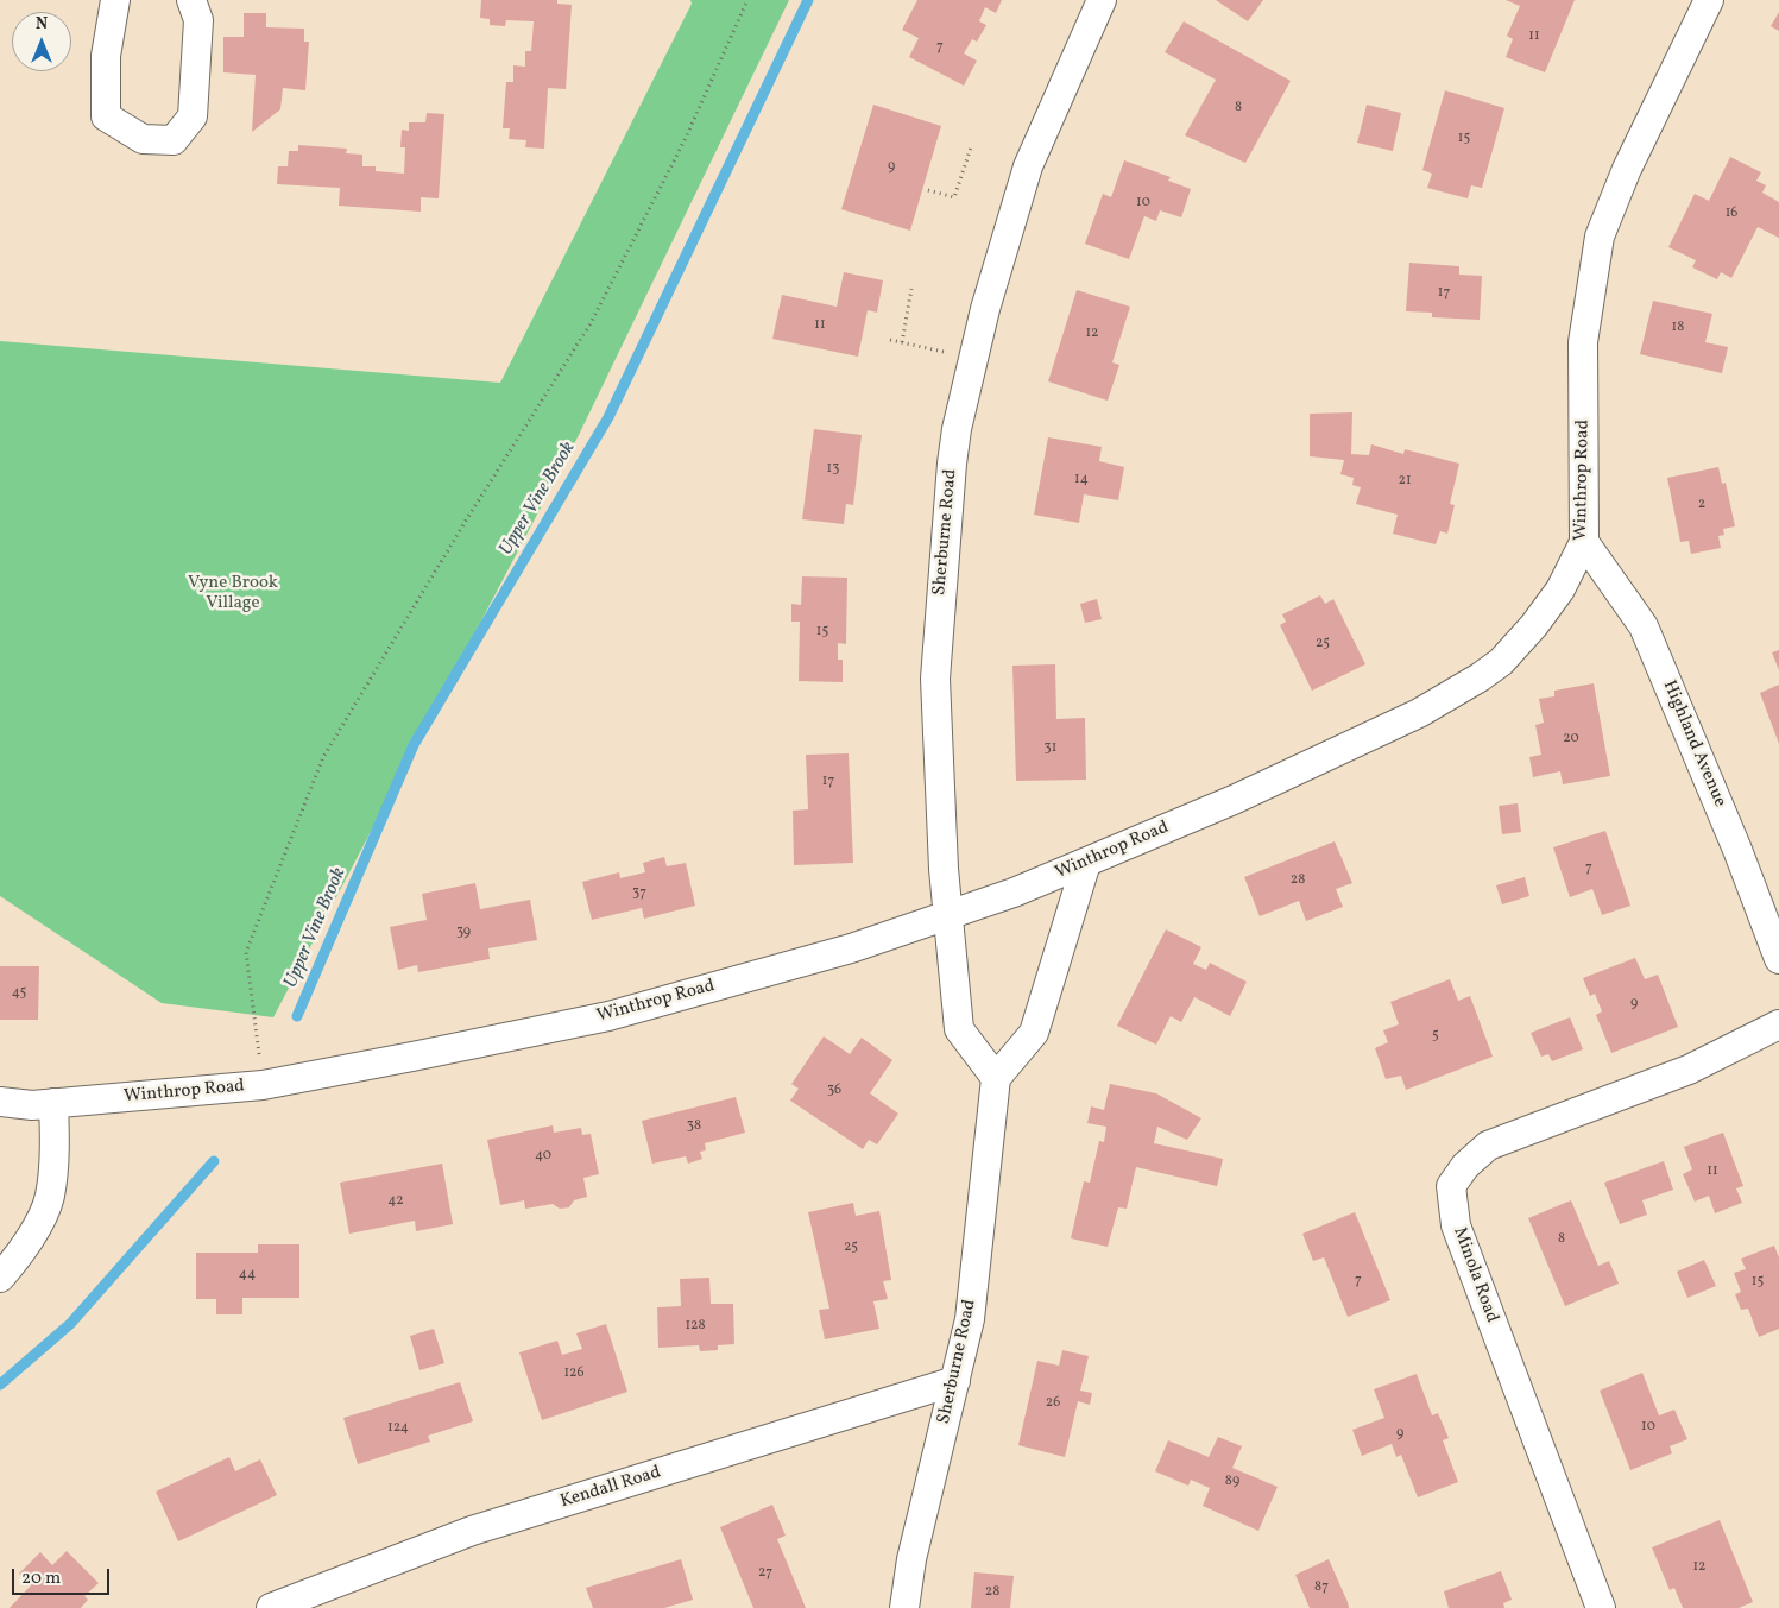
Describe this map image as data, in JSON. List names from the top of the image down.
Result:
{
  "streets": {
    "street": [
      "Winthrop Road",
      "Sherburne Road",
      "Highland Avenue",
      "Minola Road",
      "Kendall Road"
    ]
  },
  "crossings": [
    ["Winthrop Road", "Sherburne Road"],
    ["Winthrop Road", "Highland Avenue"],
    ["Sherburne Road", "Kendall Road"]
  ],
  "water": ["Upper Vine Brook"],
  "parks": ["Vyne Brook Village"],
  "house_numbers": [
    "11",
    "7",
    "8",
    "15",
    "9",
    "10",
    "16",
    "17",
    "11",
    "18",
    "12",
    "13",
    "14",
    "21",
    "2",
    "15",
    "25",
    "20",
    "31",
    "17",
    "7",
    "28",
    "37",
    "39",
    "45",
    "9",
    "5",
    "36",
    "38",
    "40",
    "11",
    "42",
    "8",
    "25",
    "44",
    "7",
    "15",
    "128",
    "126",
    "26",
    "10",
    "124",
    "9",
    "89",
    "12",
    "27",
    "87",
    "28"
  ],
  "scale_bar": "20 m",
  "north": "top"
}
